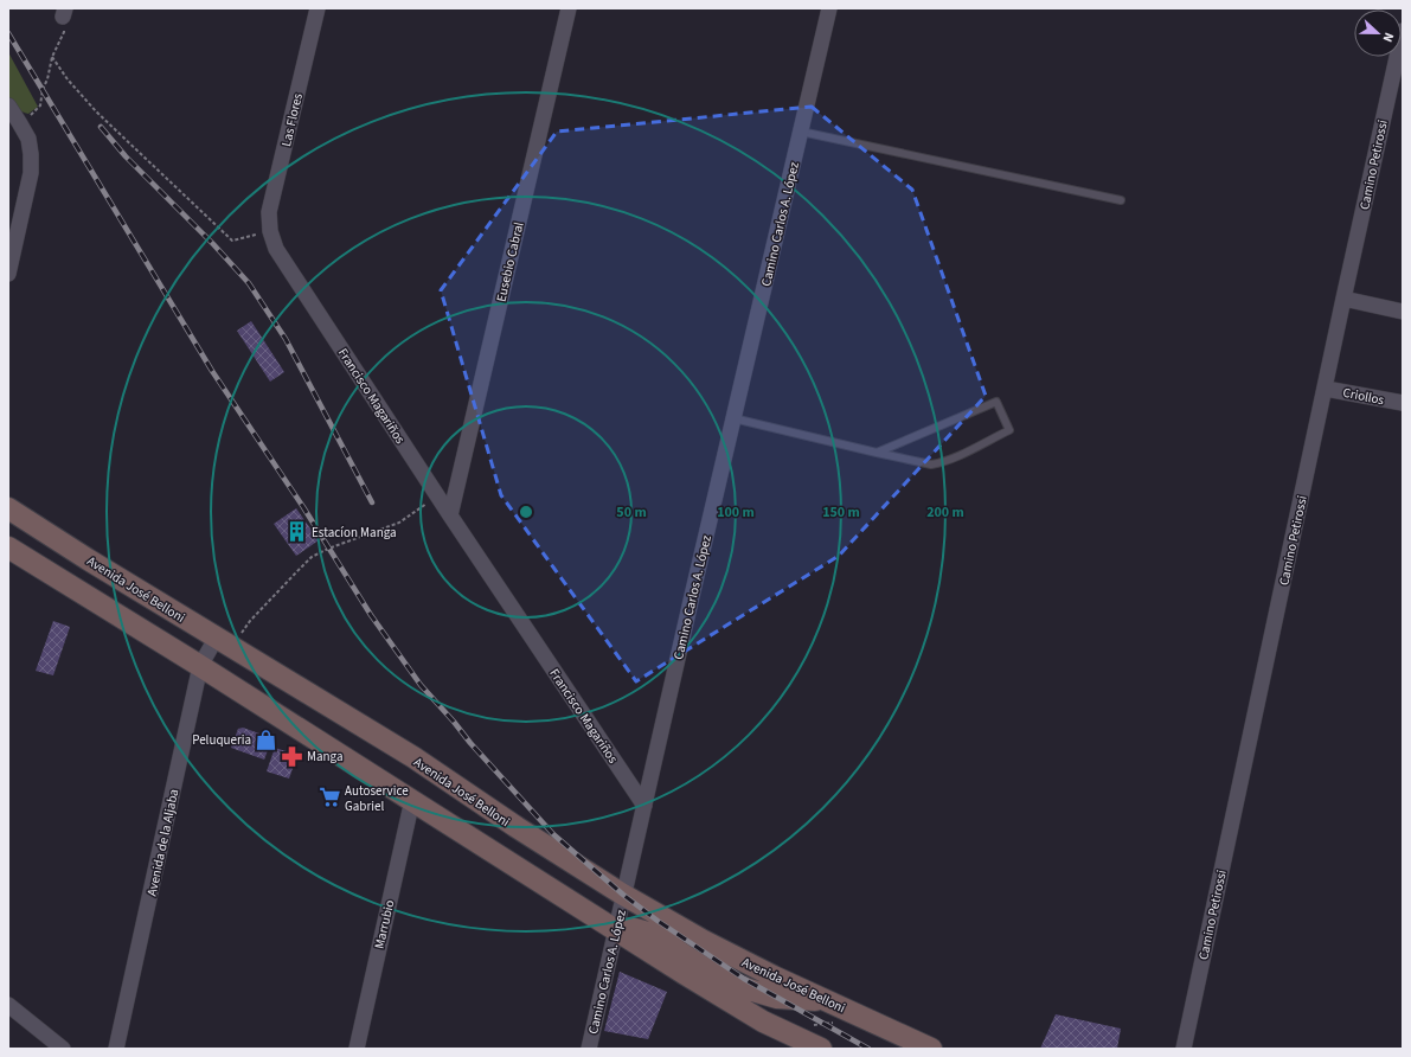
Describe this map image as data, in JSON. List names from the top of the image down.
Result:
{
  "streets": {
    "main road": ["Avenida José Belloni"],
    "street": [
      "Las Flores",
      "Camino Petirossi",
      "Camino Carlos A. López",
      "Eusebio Cabral",
      "Francisco Magariños",
      "Criollos",
      "Avenida de la Aljaba",
      "Marrubio"
    ]
  },
  "crossings": [
    ["Las Flores", "Francisco Magariños"],
    ["Camino Petirossi", "Criollos"],
    ["Camino Carlos A. López", "Francisco Magariños"],
    ["Camino Carlos A. López", "Avenida José Belloni"],
    ["Eusebio Cabral", "Francisco Magariños"],
    ["Avenida José Belloni", "Avenida de la Aljaba"]
  ],
  "places": {
    "building": ["Estacíon Manga"],
    "shop": ["Peluqueria"],
    "pharmacy": ["Manga"],
    "supermarket": ["Autoservice Gabriel"]
  },
  "north": "right",
  "rings": [
    "50 m",
    "100 m",
    "150 m",
    "200 m"
  ]
}
